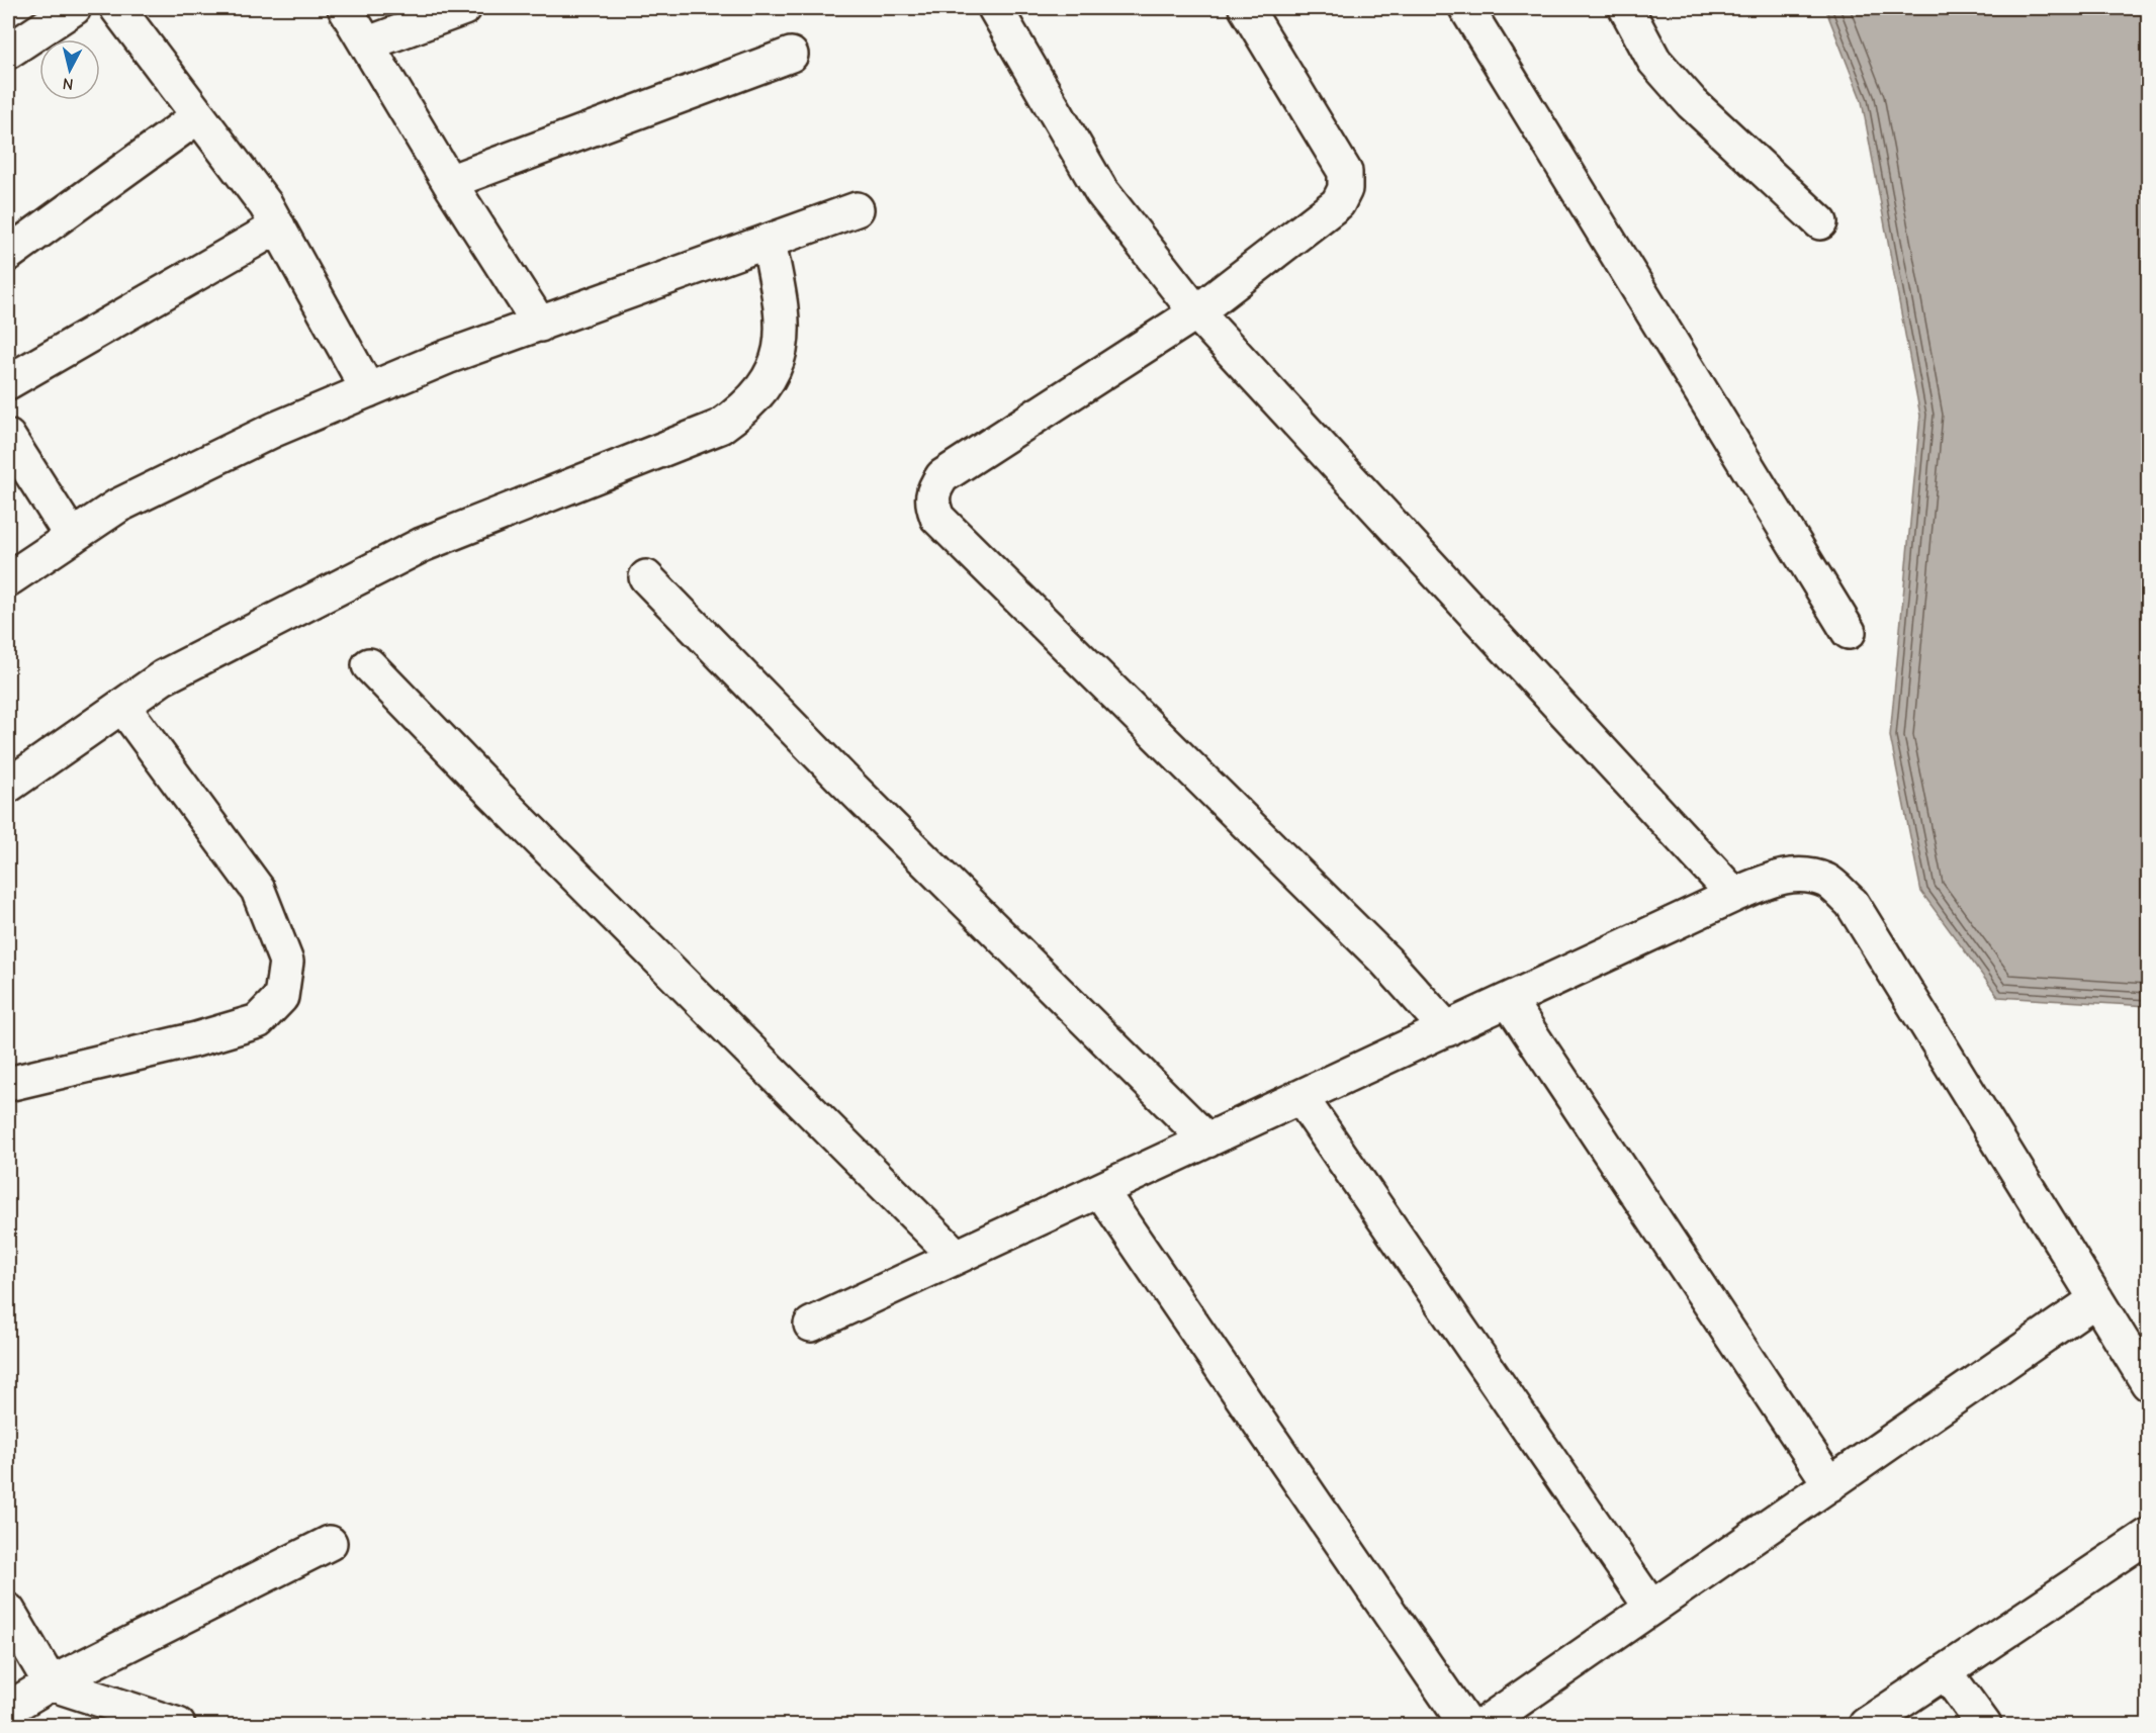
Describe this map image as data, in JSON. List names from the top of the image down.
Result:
{
  "north": "bottom"
}
